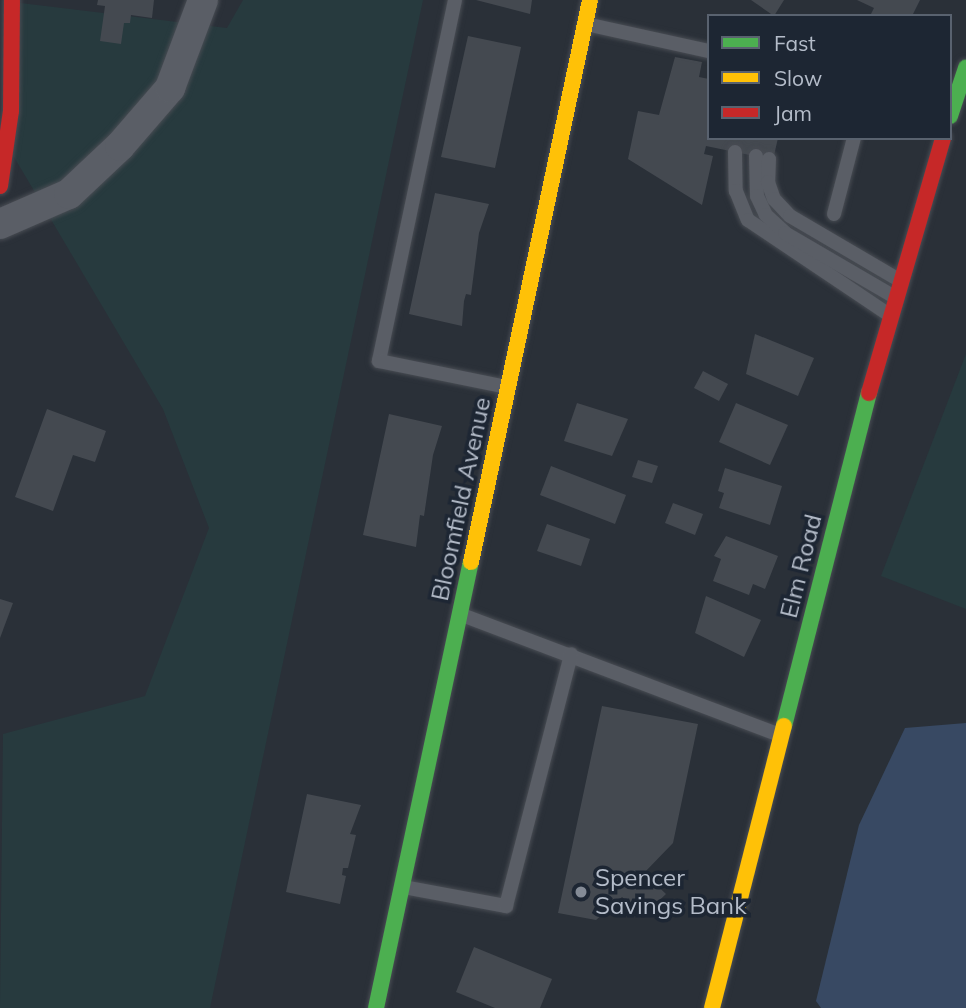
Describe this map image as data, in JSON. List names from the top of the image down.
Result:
{
  "streets": {
    "street": ["Bloomfield Avenue", "Elm Road"]
  },
  "places": ["Spencer Savings Bank"],
  "legend": ["Fast", "Slow", "Jam"]
}
